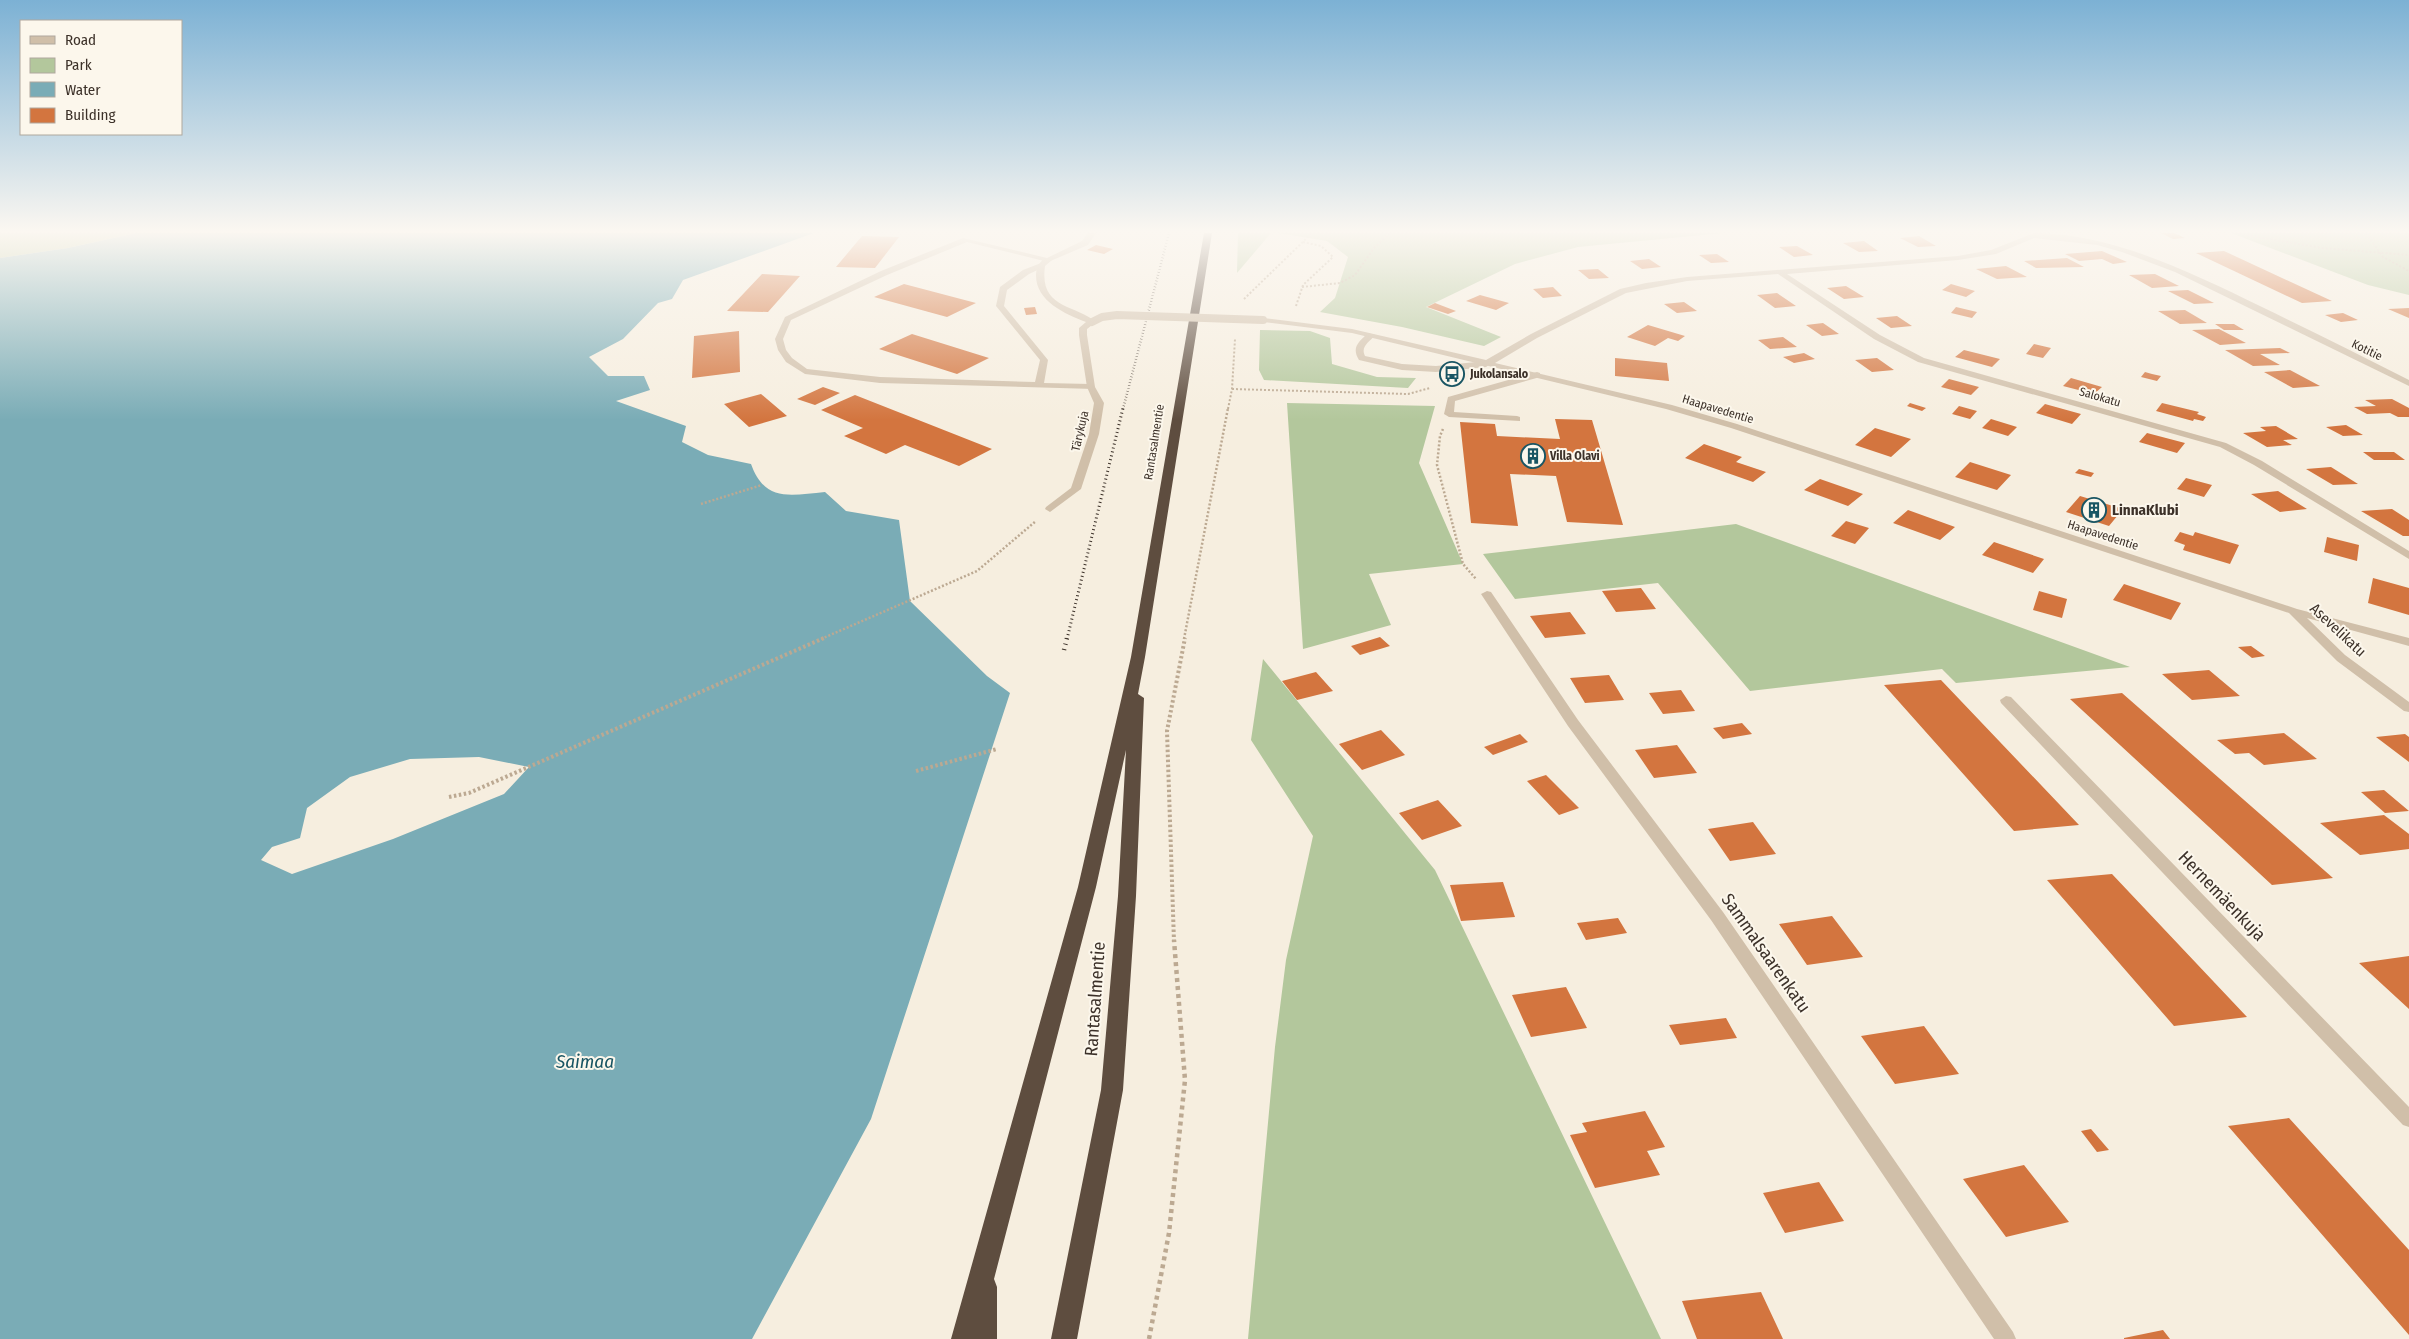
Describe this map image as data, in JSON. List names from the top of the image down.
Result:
{
  "streets": {
    "highway": ["Rantasalmentie"],
    "street": [
      "Kotitie",
      "Salokatu",
      "Haapavedentie",
      "Tärykuja",
      "Asevelikatu",
      "Hernemäenkuja",
      "Sammalsaarenkatu"
    ]
  },
  "crossings": [
    ["Haapavedentie", "Tärykuja"],
    ["Haapavedentie", "Asevelikatu"]
  ],
  "water": ["Saimaa"],
  "places": {
    "bus stop": ["Jukolansalo"],
    "building": ["Villa Olavi", "LinnaKlubi"]
  },
  "legend": [
    "Road",
    "Park",
    "Water",
    "Building"
  ]
}
